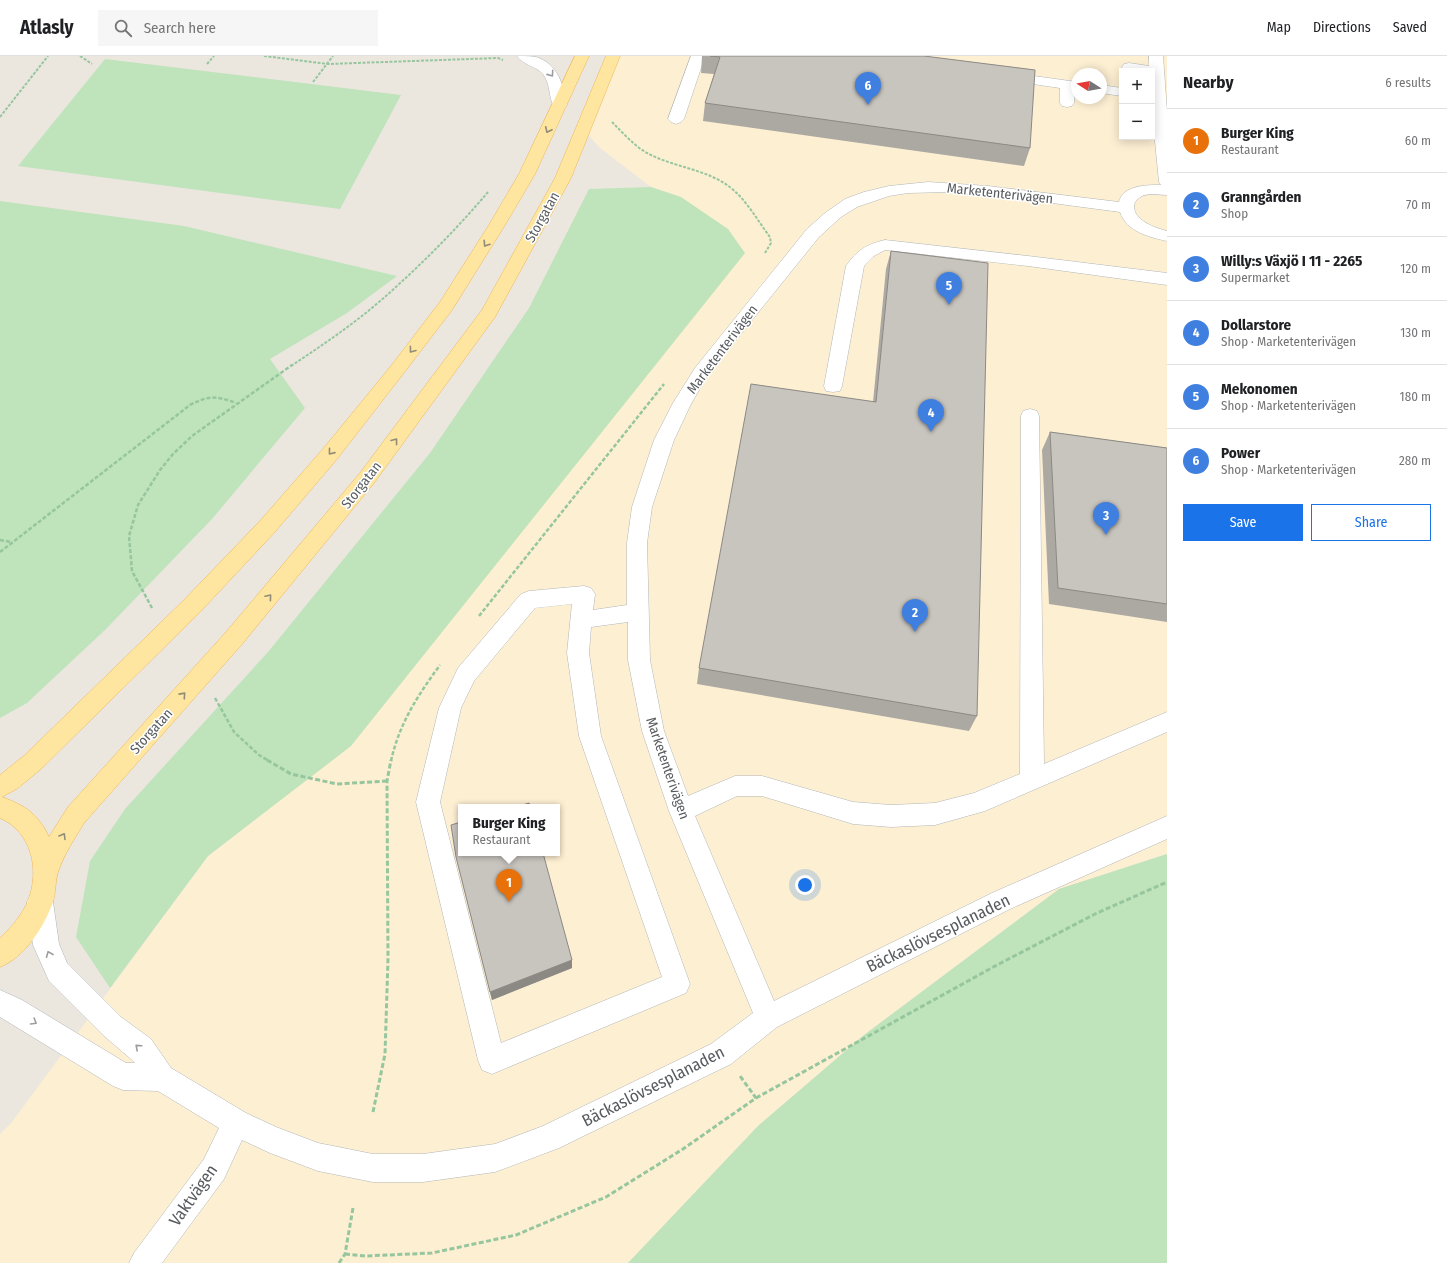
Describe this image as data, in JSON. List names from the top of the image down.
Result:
{
  "streets": {
    "main road": ["Storgatan"],
    "street": ["Marketenterivägen", "Bäckaslövsesplanaden", "Vaktvägen"]
  },
  "crossings": [
    ["Marketenterivägen", "Bäckaslövsesplanaden"],
    ["Bäckaslövsesplanaden", "Vaktvägen"]
  ],
  "north": "left",
  "page": {
    "header": "Atlasly",
    "search": "Search here",
    "nav": ["Map", "Directions", "Saved"],
    "heading": ["Nearby", "6 results"],
    "map_buttons": ["+", "−"],
    "pins": [
      "6",
      "5",
      "4",
      "3",
      "2",
      "1"
    ],
    "list": [
      {
        "mark": "1",
        "name": "Burger King",
        "note": "Restaurant",
        "value": "60 m"
      },
      {
        "mark": "2",
        "name": "Granngården",
        "note": "Shop",
        "value": "70 m"
      },
      {
        "mark": "3",
        "name": "Willy:s Växjö I 11 - 2265",
        "note": "Supermarket",
        "value": "120 m"
      },
      {
        "mark": "4",
        "name": "Dollarstore",
        "note": "Shop · Marketenterivägen",
        "value": "130 m"
      },
      {
        "mark": "5",
        "name": "Mekonomen",
        "note": "Shop · Marketenterivägen",
        "value": "180 m"
      },
      {
        "mark": "6",
        "name": "Power",
        "note": "Shop · Marketenterivägen",
        "value": "280 m"
      }
    ],
    "buttons": ["Save", "Share"],
    "popup": ["Burger King", "Restaurant"]
  }
}
